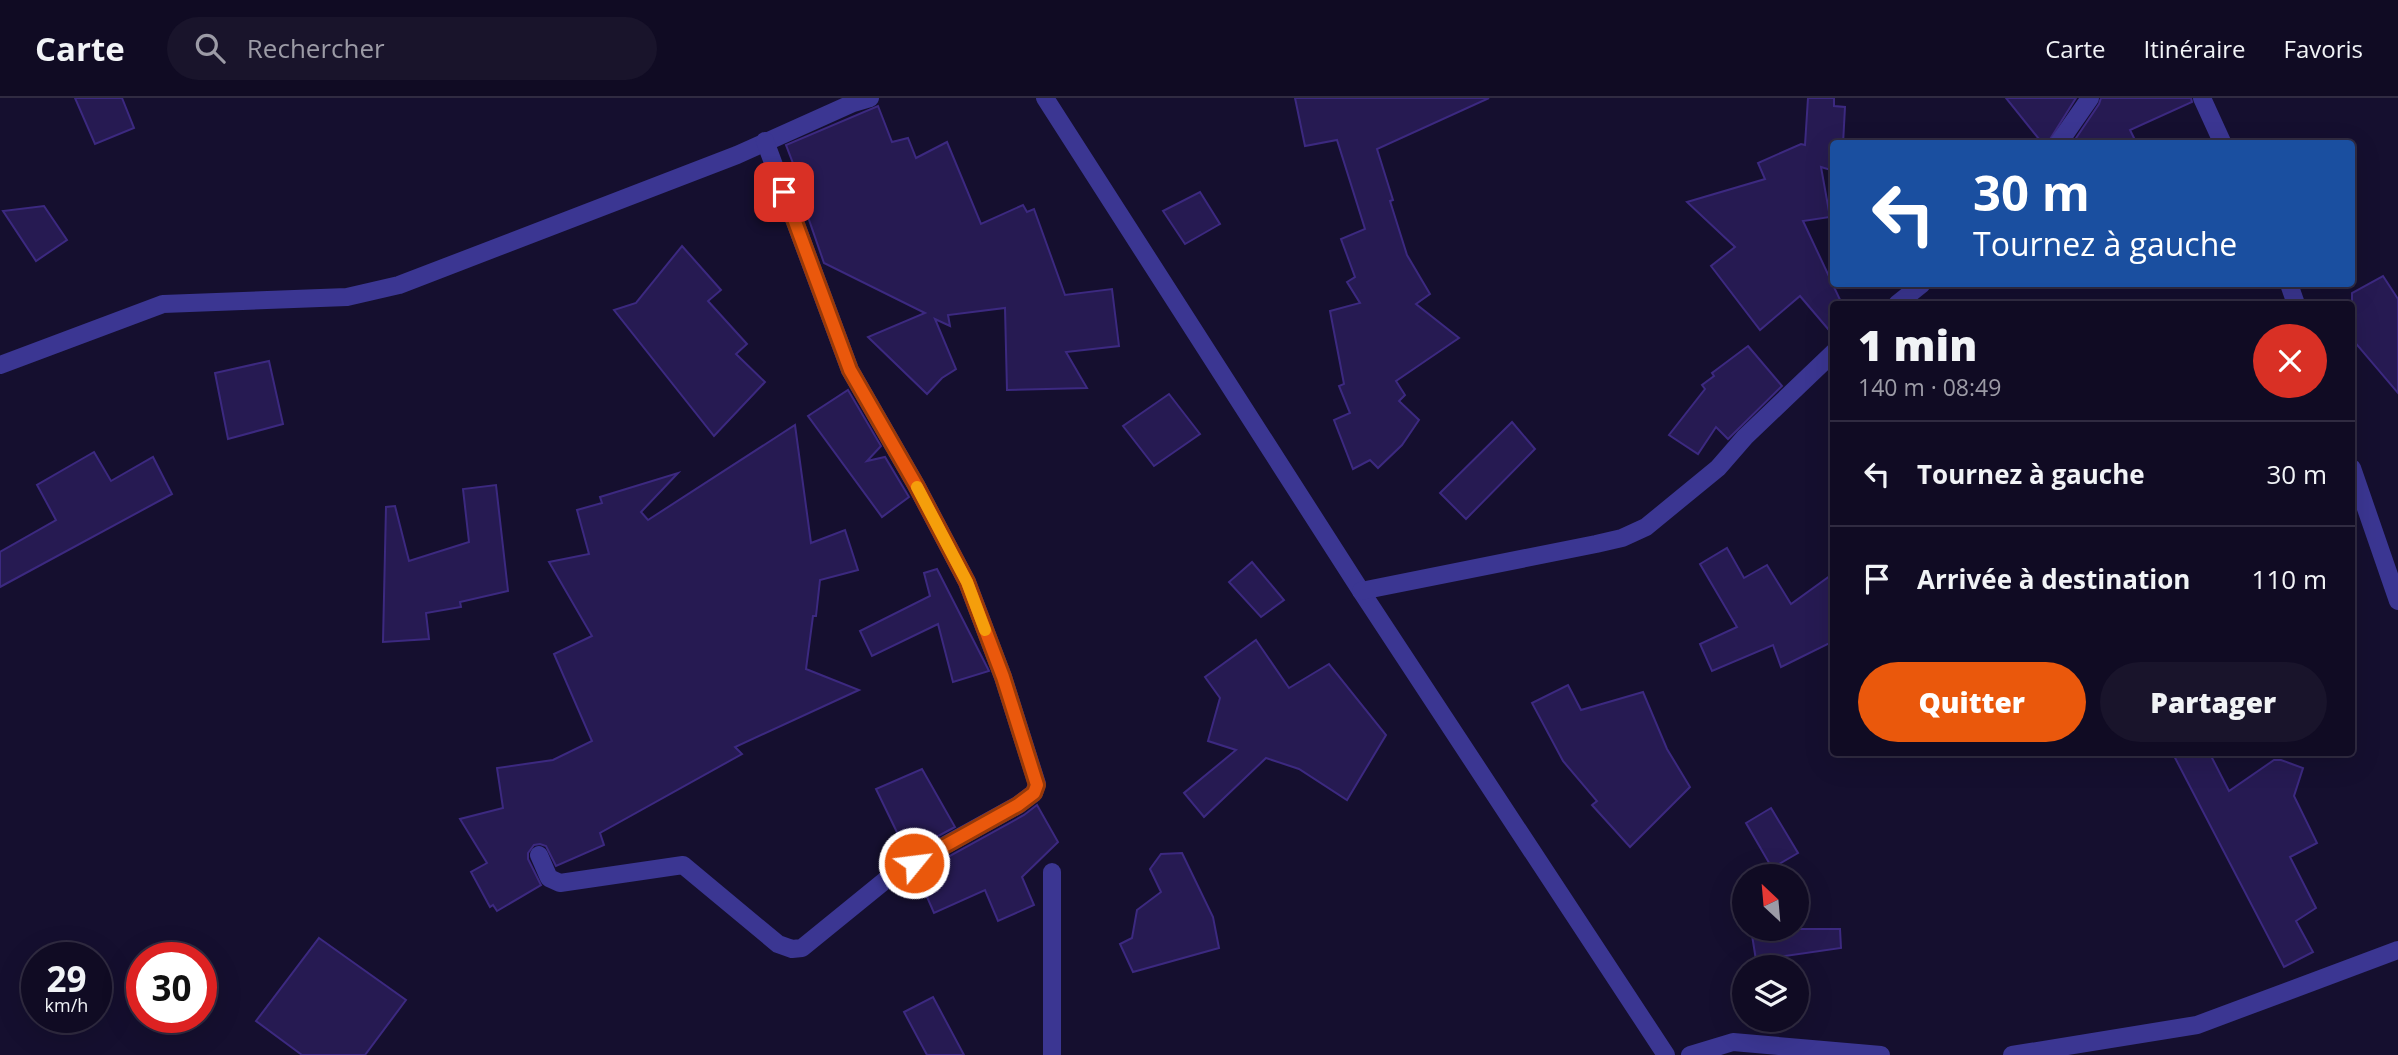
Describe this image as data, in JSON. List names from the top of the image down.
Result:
{
  "north": "top left",
  "page": {
    "header": "Carte",
    "search": "Rechercher",
    "nav": ["Carte", "Itinéraire", "Favoris"],
    "turn": ["30 m", "Tournez à gauche"],
    "heading": ["1 min", "140 m · 08:49"],
    "list": [
      {
        "name": "Tournez à gauche",
        "value": "30 m"
      },
      {
        "name": "Arrivée à destination",
        "value": "110 m"
      }
    ],
    "buttons": ["Quitter", "Partager"],
    "speed": "29 km/h",
    "limit": "30"
  }
}
